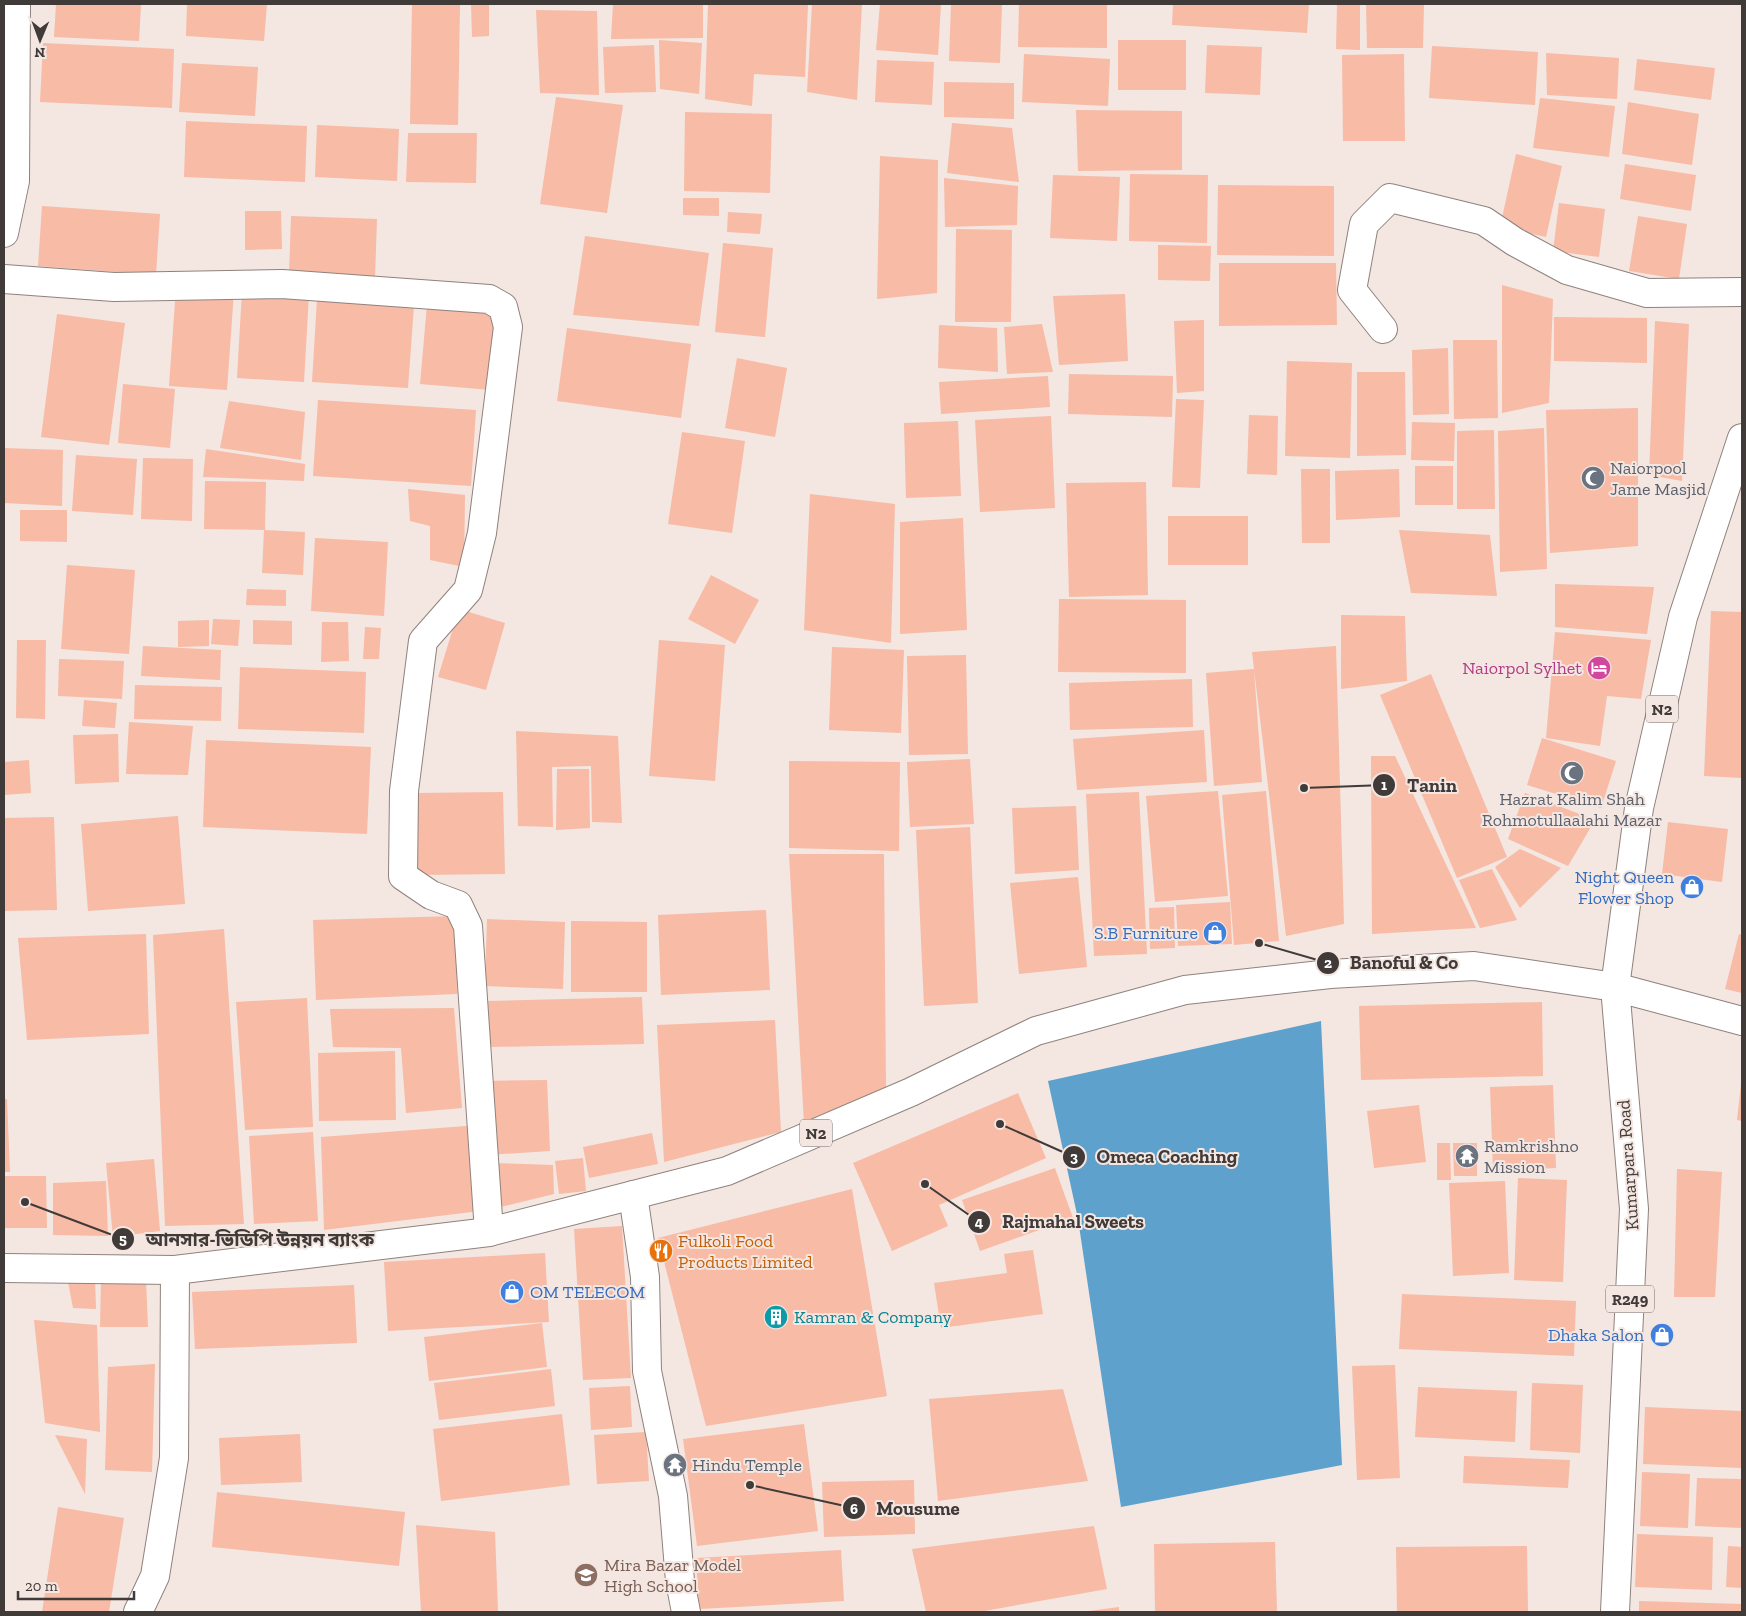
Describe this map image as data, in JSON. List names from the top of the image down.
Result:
{
  "streets": {
    "main road": ["N2", "Kumarpara Road", "R249"]
  },
  "crossings": [
    ["N2", "Kumarpara Road"]
  ],
  "places": {
    "mosque": ["Naiorpool Jame Masjid", "Hazrat Kalim Shah Rohmotullaalahi Mazar"],
    "hotel": ["Naiorpol Sylhet"],
    "other": [
      "Tanin",
      "Banoful & Co",
      "Omeca Coaching",
      "Rajmahal Sweets",
      "আনসার-ভিডিপি উন্নয়ন ব্যাংক",
      "Mousume"
    ],
    "shop": [
      "Night Queen Flower Shop",
      "S.B Furniture",
      "OM TELECOM",
      "Dhaka Salon"
    ],
    "temple": ["Ramkrishno Mission", "Hindu Temple"],
    "restaurant": ["Fulkoli Food Products Limited"],
    "building": ["Kamran & Company"],
    "school or university": ["Mira Bazar Model High School"]
  },
  "scale_bar": "20 m",
  "north": "bottom"
}
